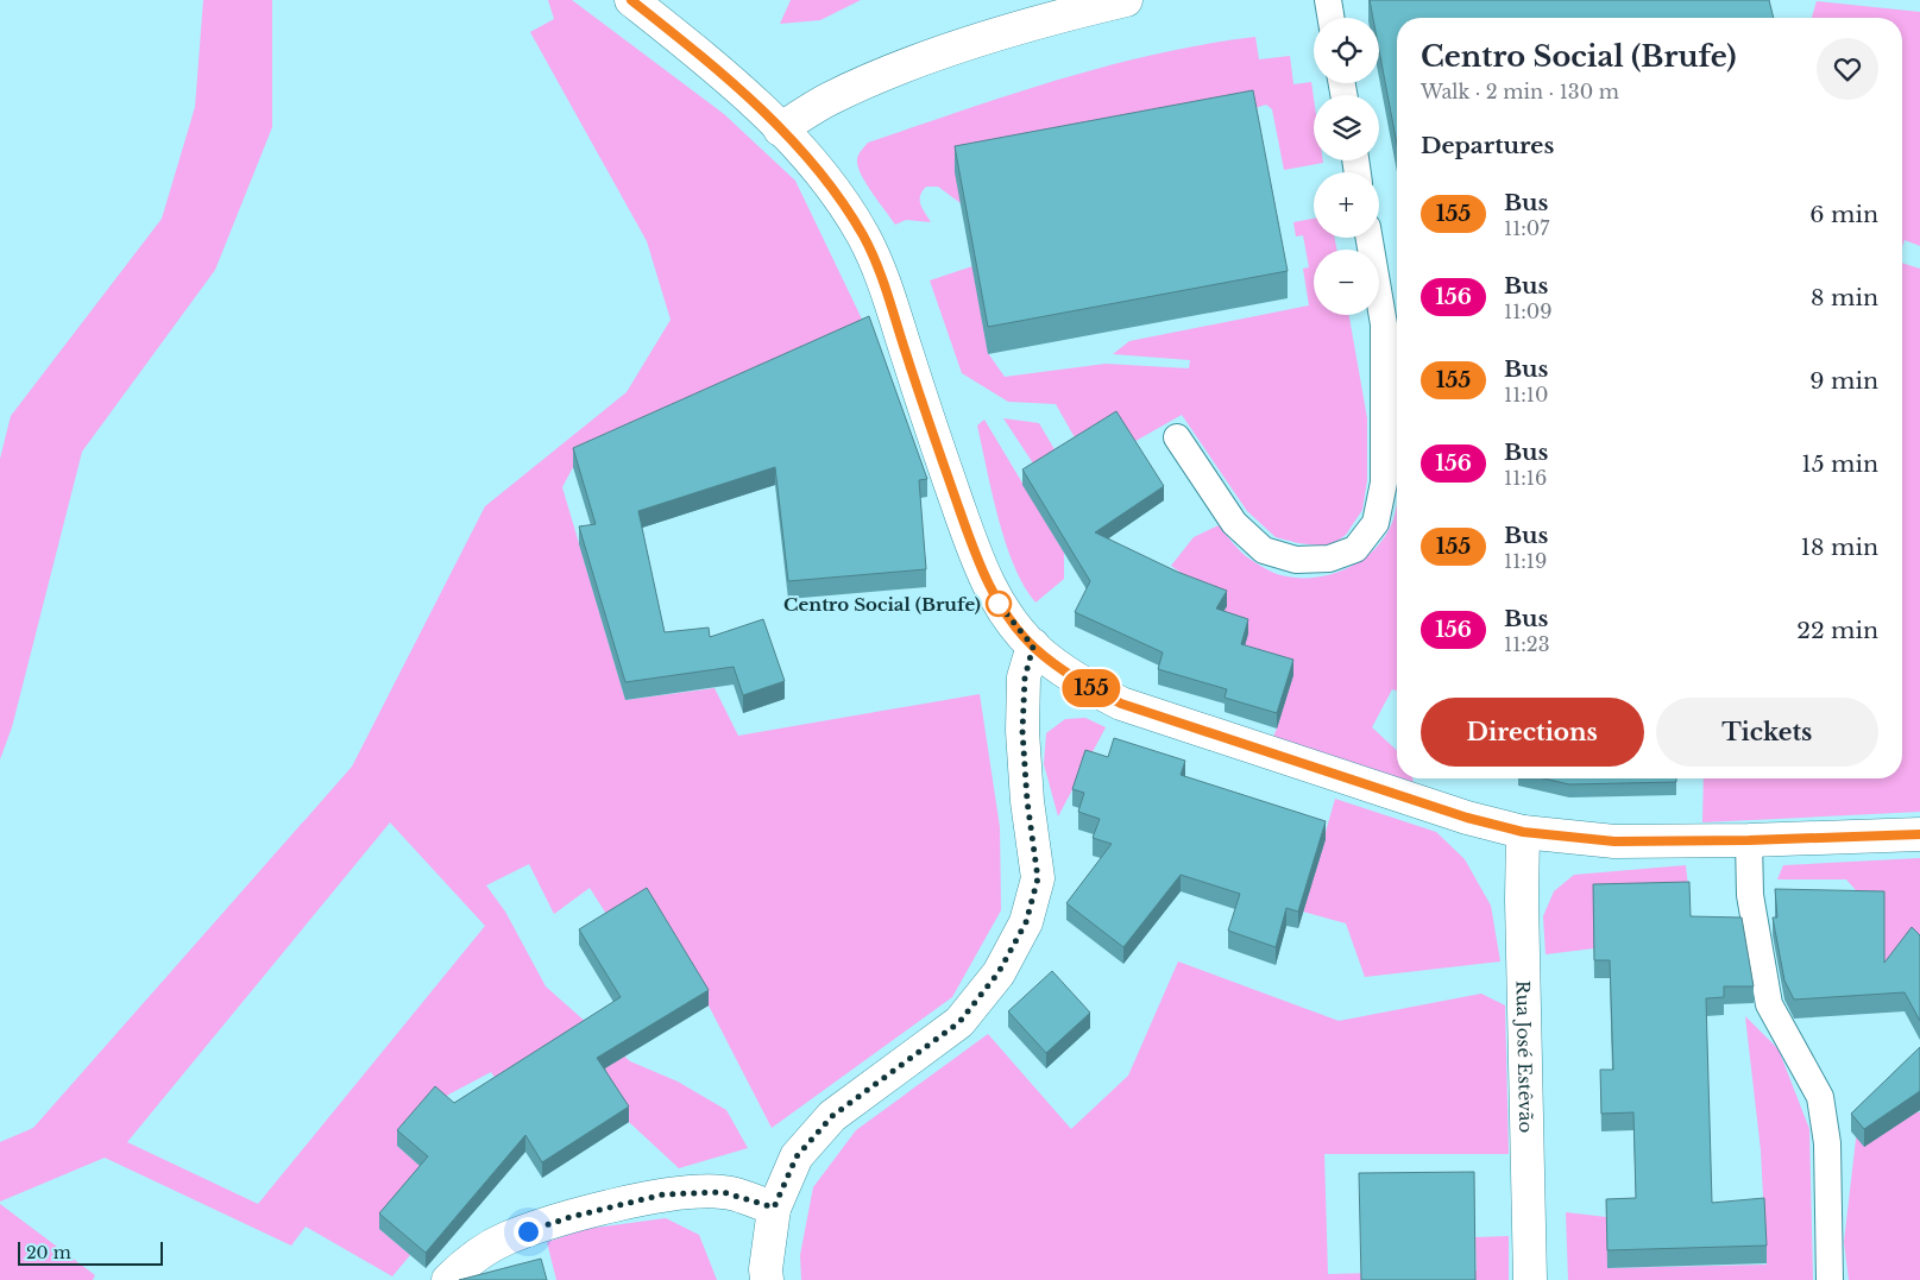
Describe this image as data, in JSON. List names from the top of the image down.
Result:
{
  "streets": {
    "street": ["Rua José Estêvão"]
  },
  "places": ["Centro Social (Brufe)"],
  "lines": ["bus line 155"],
  "scale_bar": "20 m",
  "page": {
    "on_map": "155",
    "map_buttons": ["+", "−"],
    "heading": [
      ["Centro Social (Brufe)", "Walk · 2 min · 130 m"],
      "Departures"
    ],
    "list": [
      {
        "mark": "155",
        "name": "Bus",
        "note": "11:07",
        "value": "6 min"
      },
      {
        "mark": "156",
        "name": "Bus",
        "note": "11:09",
        "value": "8 min"
      },
      {
        "mark": "155",
        "name": "Bus",
        "note": "11:10",
        "value": "9 min"
      },
      {
        "mark": "156",
        "name": "Bus",
        "note": "11:16",
        "value": "15 min"
      },
      {
        "mark": "155",
        "name": "Bus",
        "note": "11:19",
        "value": "18 min"
      },
      {
        "mark": "156",
        "name": "Bus",
        "note": "11:23",
        "value": "22 min"
      }
    ],
    "buttons": ["Directions", "Tickets"],
    "scale": "20 m"
  }
}
